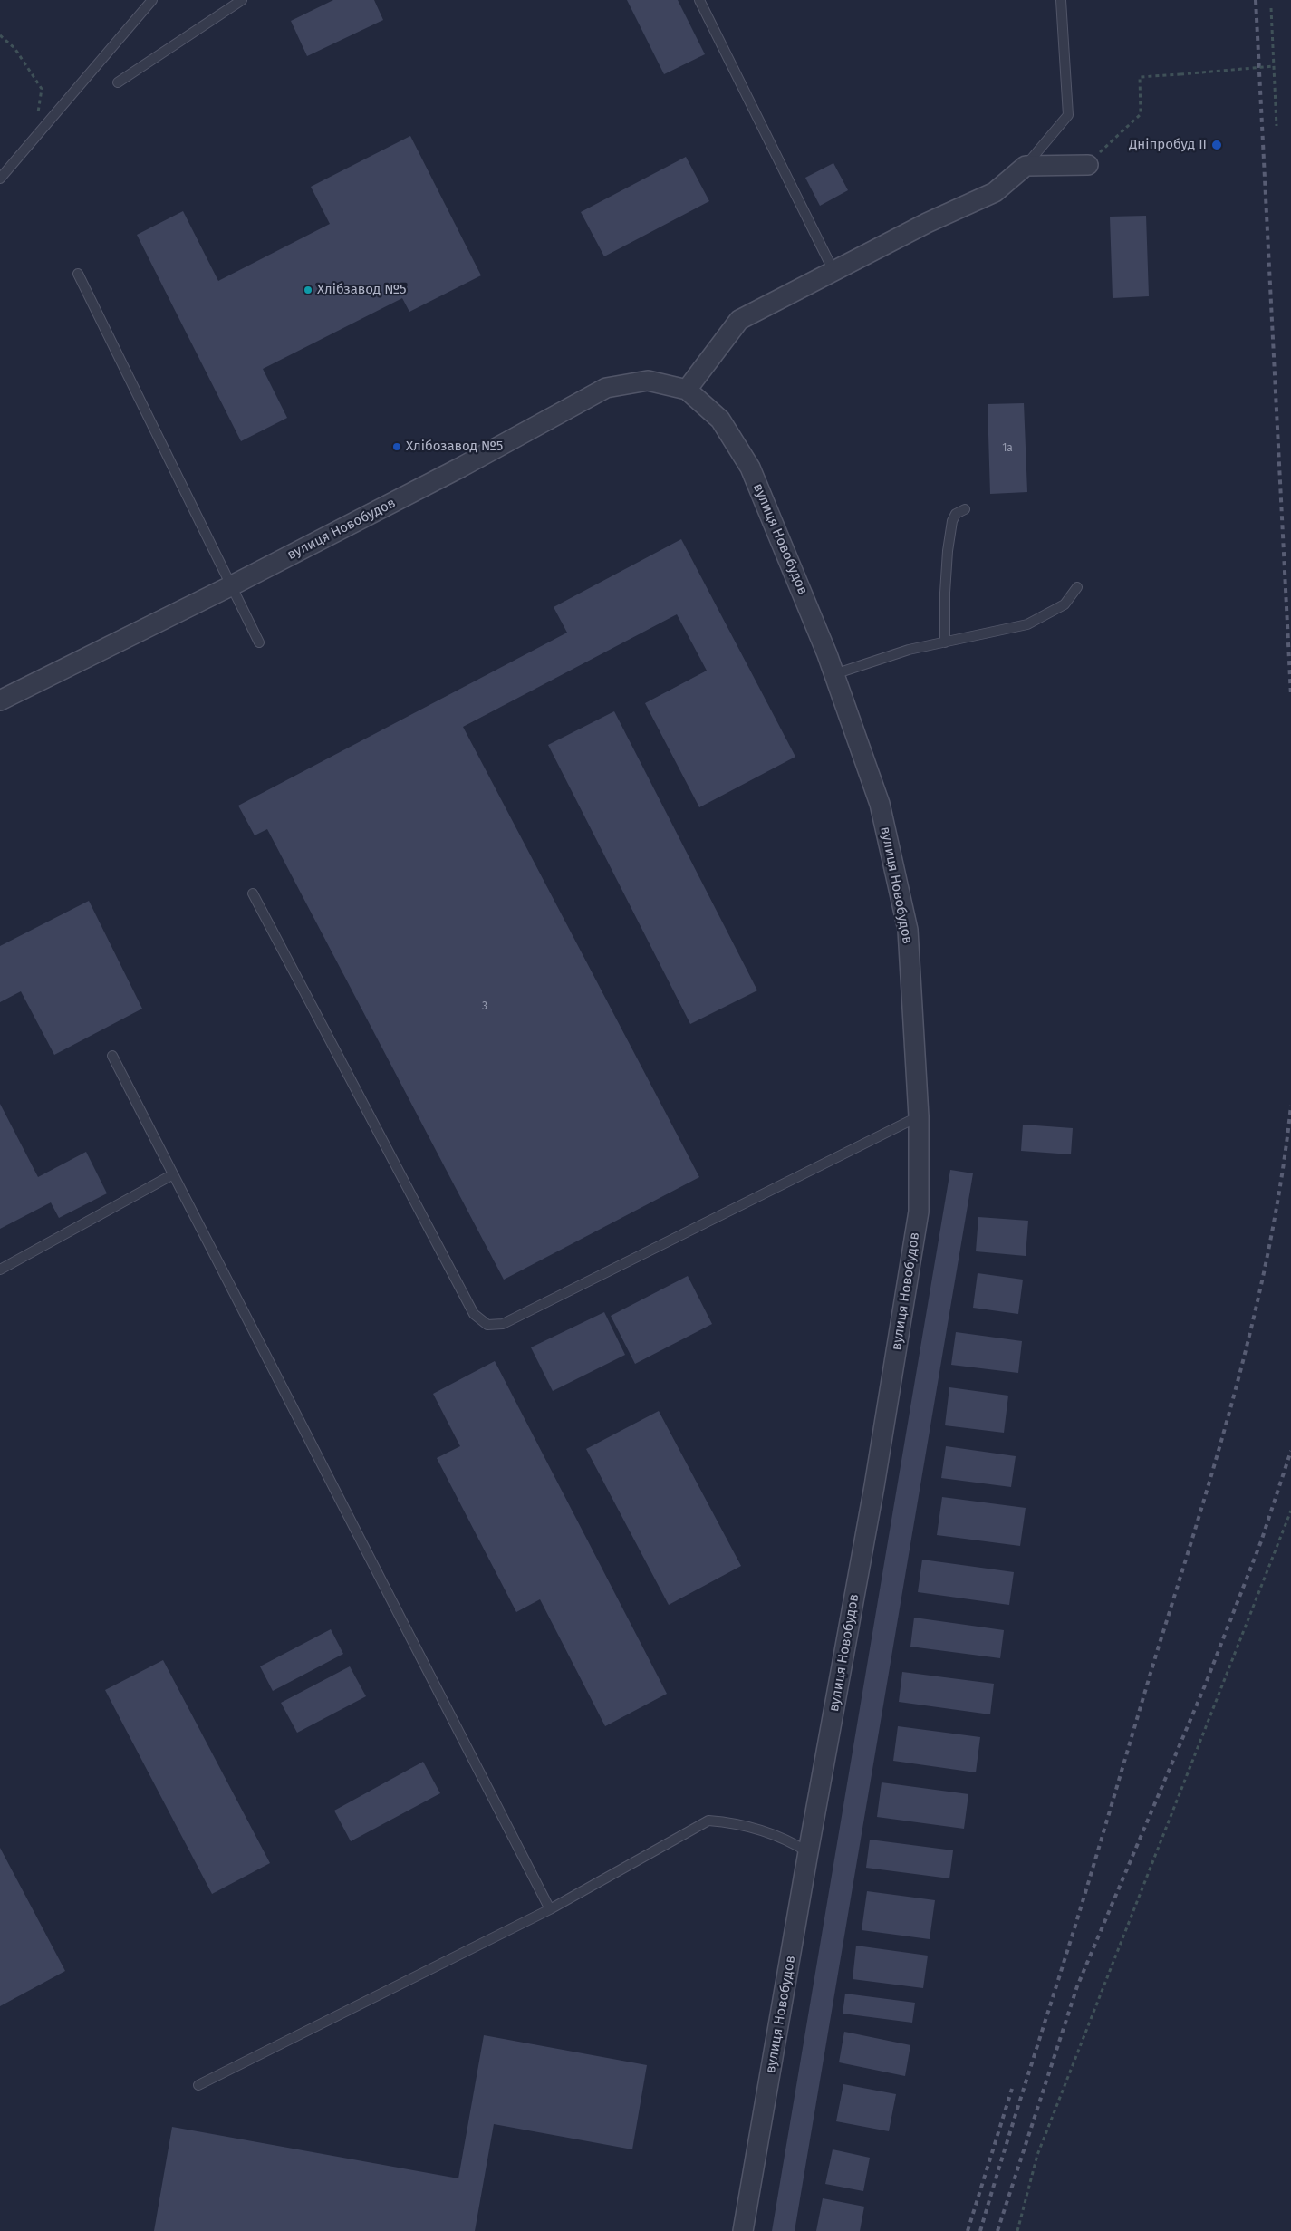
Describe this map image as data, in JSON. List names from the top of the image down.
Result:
{
  "streets": {
    "street": ["вулиця Новобудов"]
  },
  "places": ["Дніпробуд ІІ", "Хлібзавод №5", "Хлібозавод №5"],
  "house_numbers": ["1а", "3"]
}
